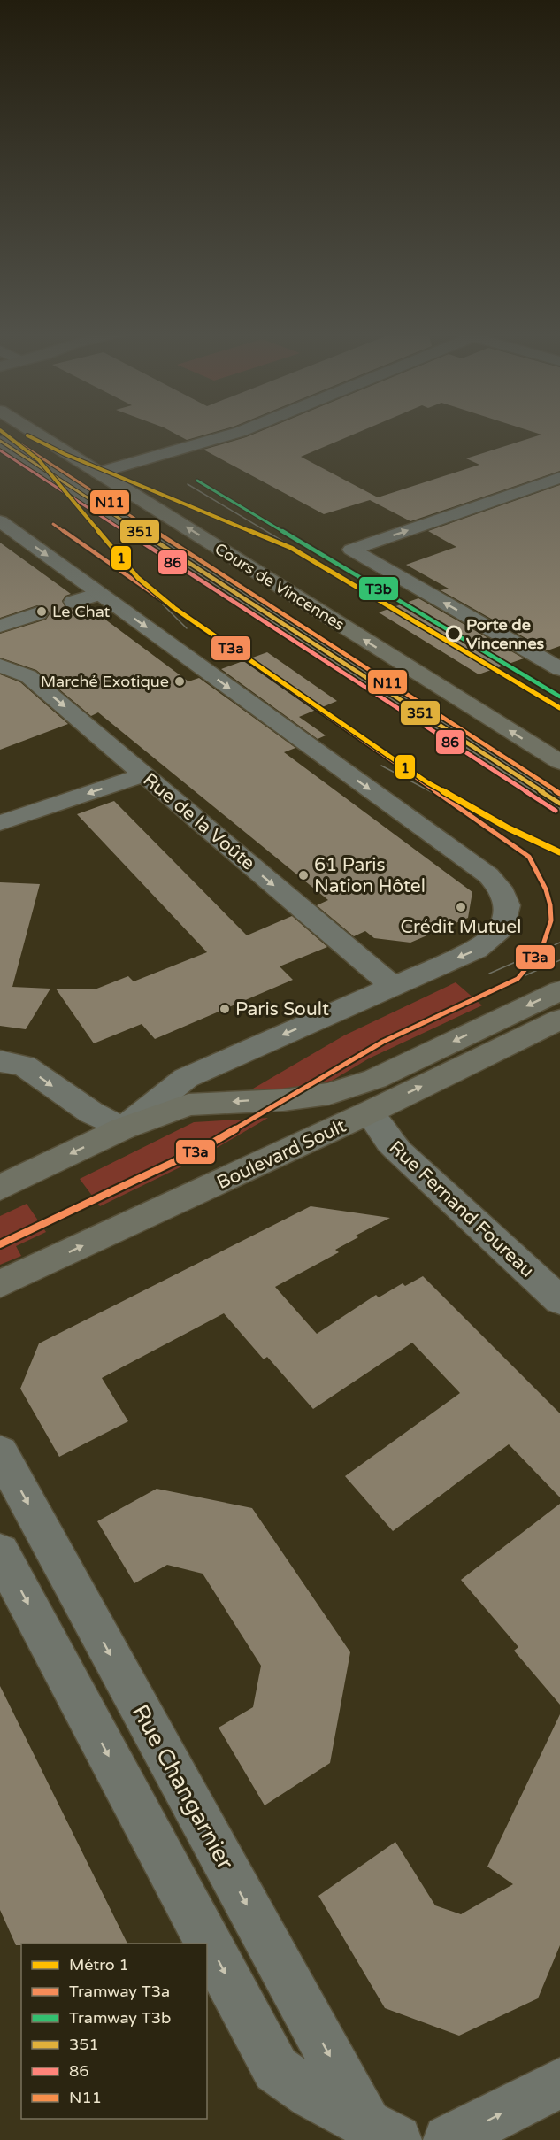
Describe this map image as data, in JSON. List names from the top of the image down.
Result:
{
  "streets": {
    "main road": ["Cours de Vincennes", "Boulevard Soult"],
    "street": ["Rue de la Voûte", "Rue Fernand Foureau", "Rue Changarnier"]
  },
  "crossings": [
    ["Rue de la Voûte", "Boulevard Soult"],
    ["Boulevard Soult", "Rue Fernand Foureau"]
  ],
  "one_way": ["Rue de la Voûte", "Rue Changarnier"],
  "places": [
    "Le Chat",
    "Porte de Vincennes",
    "Marché Exotique",
    "61 Paris Nation Hôtel",
    "Crédit Mutuel",
    "Paris Soult"
  ],
  "lines": [
    "metro line 1",
    "transit line N11",
    "transit line 351",
    "transit line 86",
    "tram line T3b",
    "tram line T3a"
  ],
  "legend": [
    "Métro 1",
    "Tramway T3a",
    "Tramway T3b",
    "351",
    "86",
    "N11"
  ]
}
